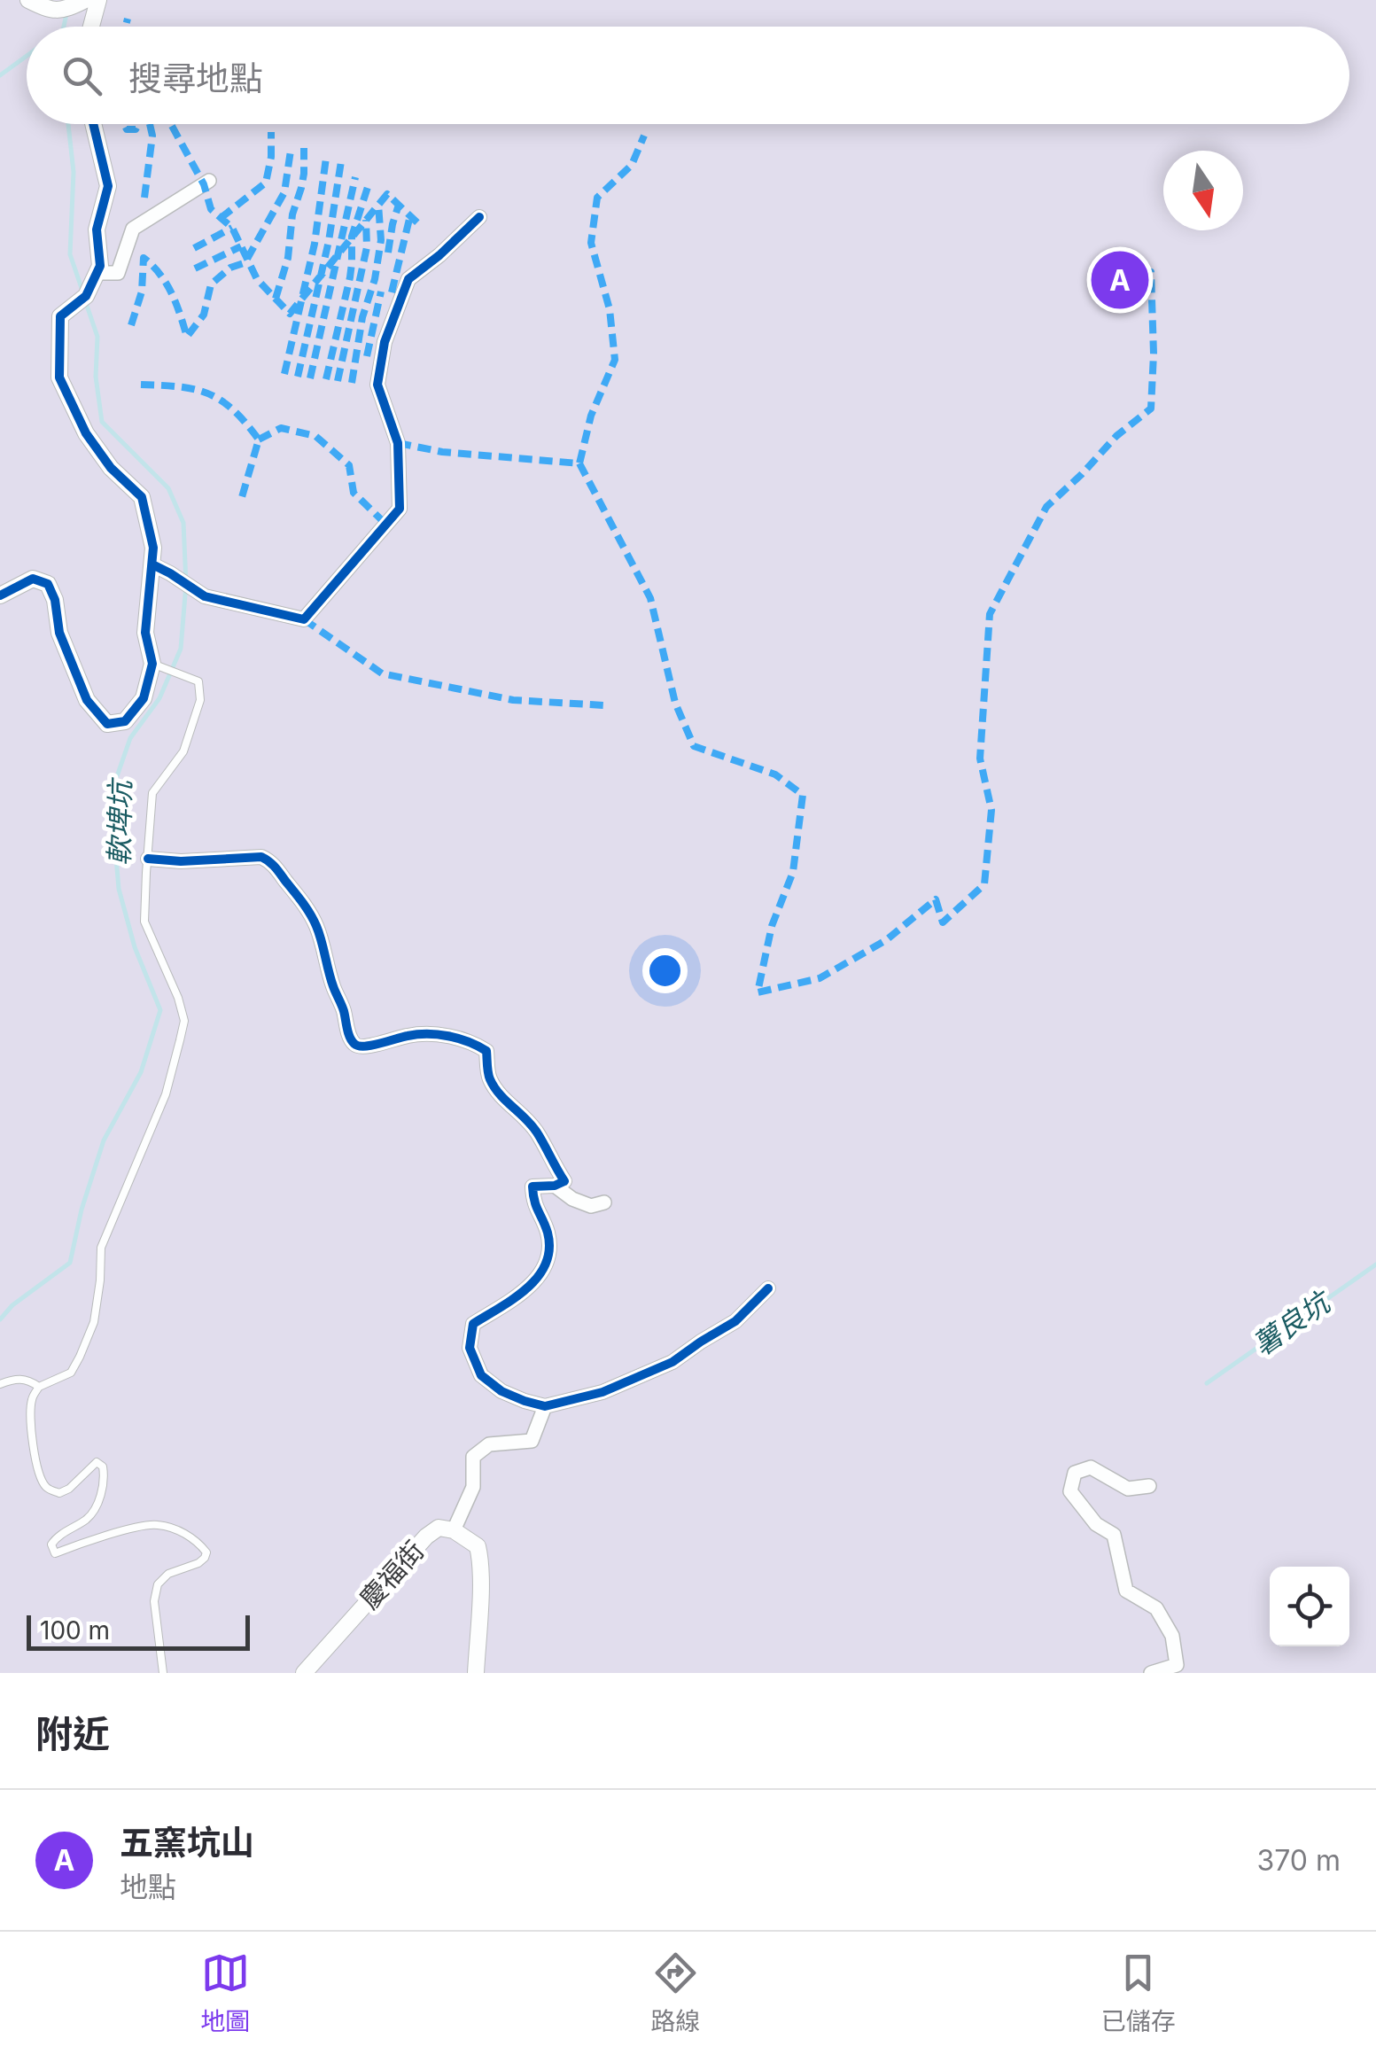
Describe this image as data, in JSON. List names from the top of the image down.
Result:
{
  "streets": {
    "street": ["慶福街"]
  },
  "water": ["軟埤坑", "薯良坑"],
  "scale_bar": "100 m",
  "north": "bottom",
  "page": {
    "search": "搜尋地點",
    "pins": "A",
    "scale": "100 m",
    "heading": "附近",
    "list": [
      {
        "mark": "A",
        "name": "五窯坑山",
        "note": "地點",
        "value": "370 m"
      }
    ],
    "nav": ["地圖", "路線", "已儲存"]
  }
}
